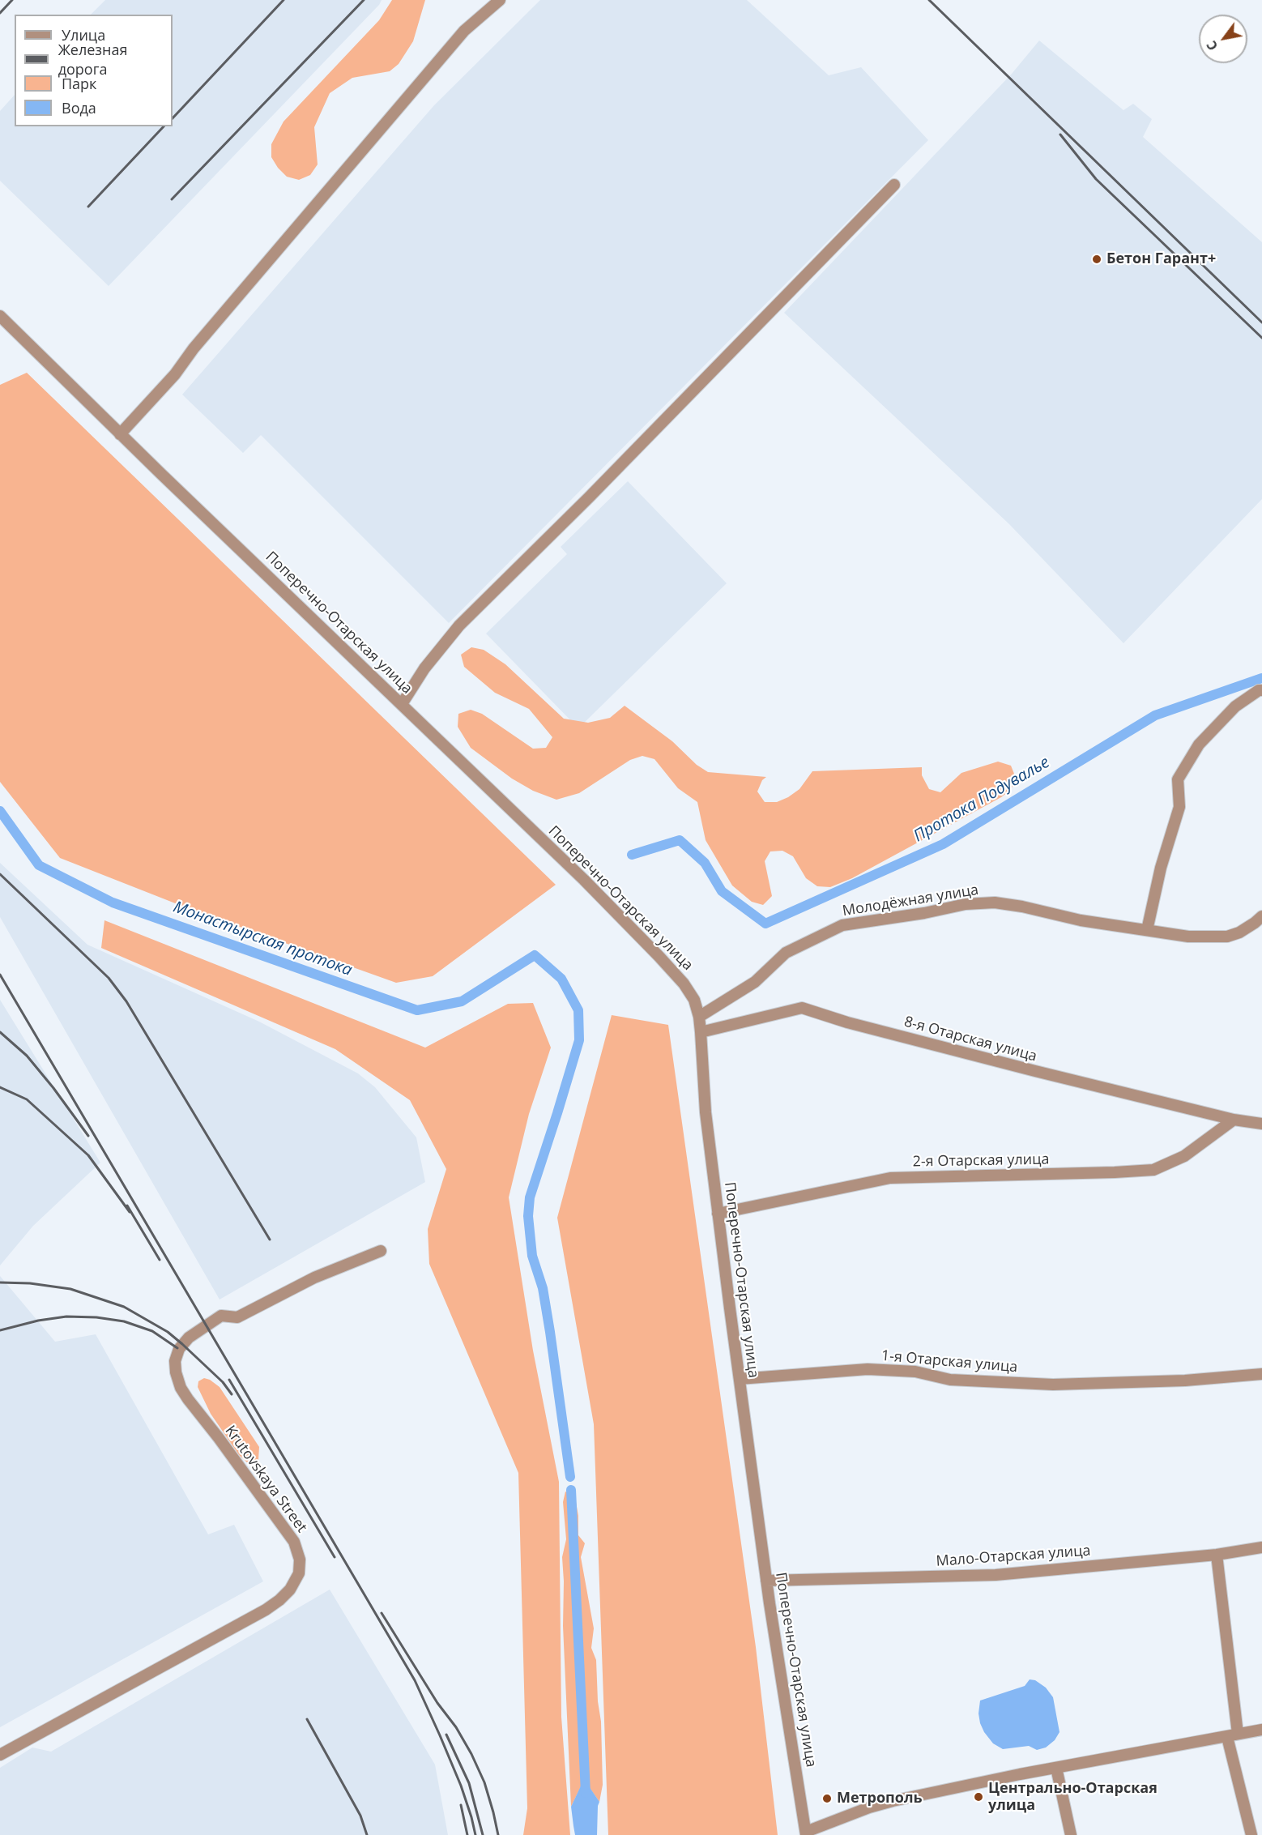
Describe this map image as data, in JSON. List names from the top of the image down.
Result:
{
  "streets": {
    "street": [
      "Поперечно-Отарская улица",
      "Молодёжная улица",
      "8-я Отарская улица",
      "2-я Отарская улица",
      "1-я Отарская улица",
      "Krutovskaya Street",
      "Мало-Отарская улица"
    ]
  },
  "crossings": [
    ["Поперечно-Отарская улица", "Молодёжная улица"],
    ["Поперечно-Отарская улица", "8-я Отарская улица"],
    ["Поперечно-Отарская улица", "2-я Отарская улица"],
    ["Поперечно-Отарская улица", "1-я Отарская улица"],
    ["Поперечно-Отарская улица", "Мало-Отарская улица"],
    ["8-я Отарская улица", "2-я Отарская улица"]
  ],
  "water": ["Протока Подувалье", "Монастырская протока"],
  "places": ["Бетон Гарант+", "Центрально-Отарская улица", "Метрополь"],
  "legend": [
    "Улица",
    "Железная дорога",
    "Парк",
    "Вода"
  ],
  "north": "bottom left"
}
